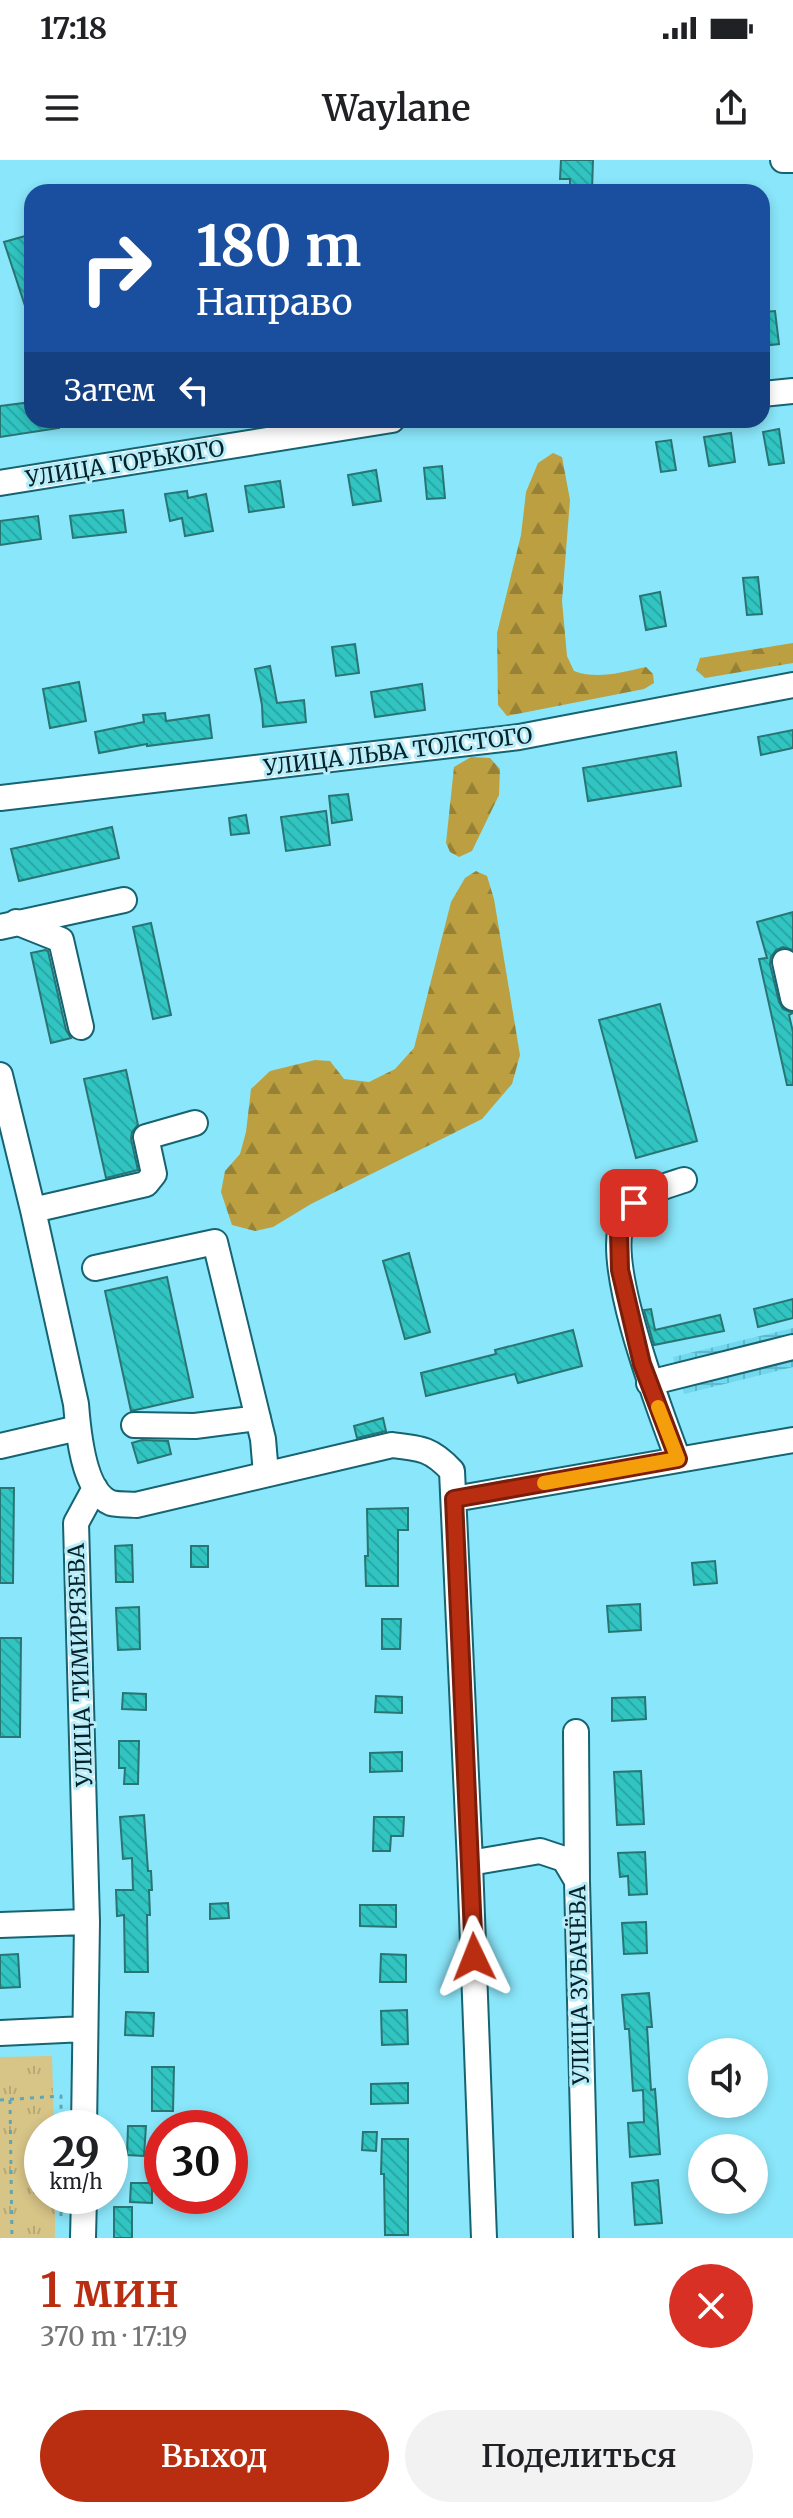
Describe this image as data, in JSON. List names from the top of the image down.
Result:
{
  "streets": {
    "street": [
      "УЛИЦА ГОРЬКОГО",
      "УЛИЦА ЛЬВА ТОЛСТОГО",
      "УЛИЦА ТИМИРЯЗЕВА",
      "УЛИЦА ЗУБАЧЁВА"
    ]
  },
  "page": {
    "status": "17:18",
    "header": "Waylane",
    "turn": ["180 m", "Направо"],
    "then": "Затем",
    "speed": "29 km/h",
    "limit": "30",
    "heading": ["1 мин", "370 m · 17:19"],
    "buttons": ["Выход", "Поделиться"]
  }
}
